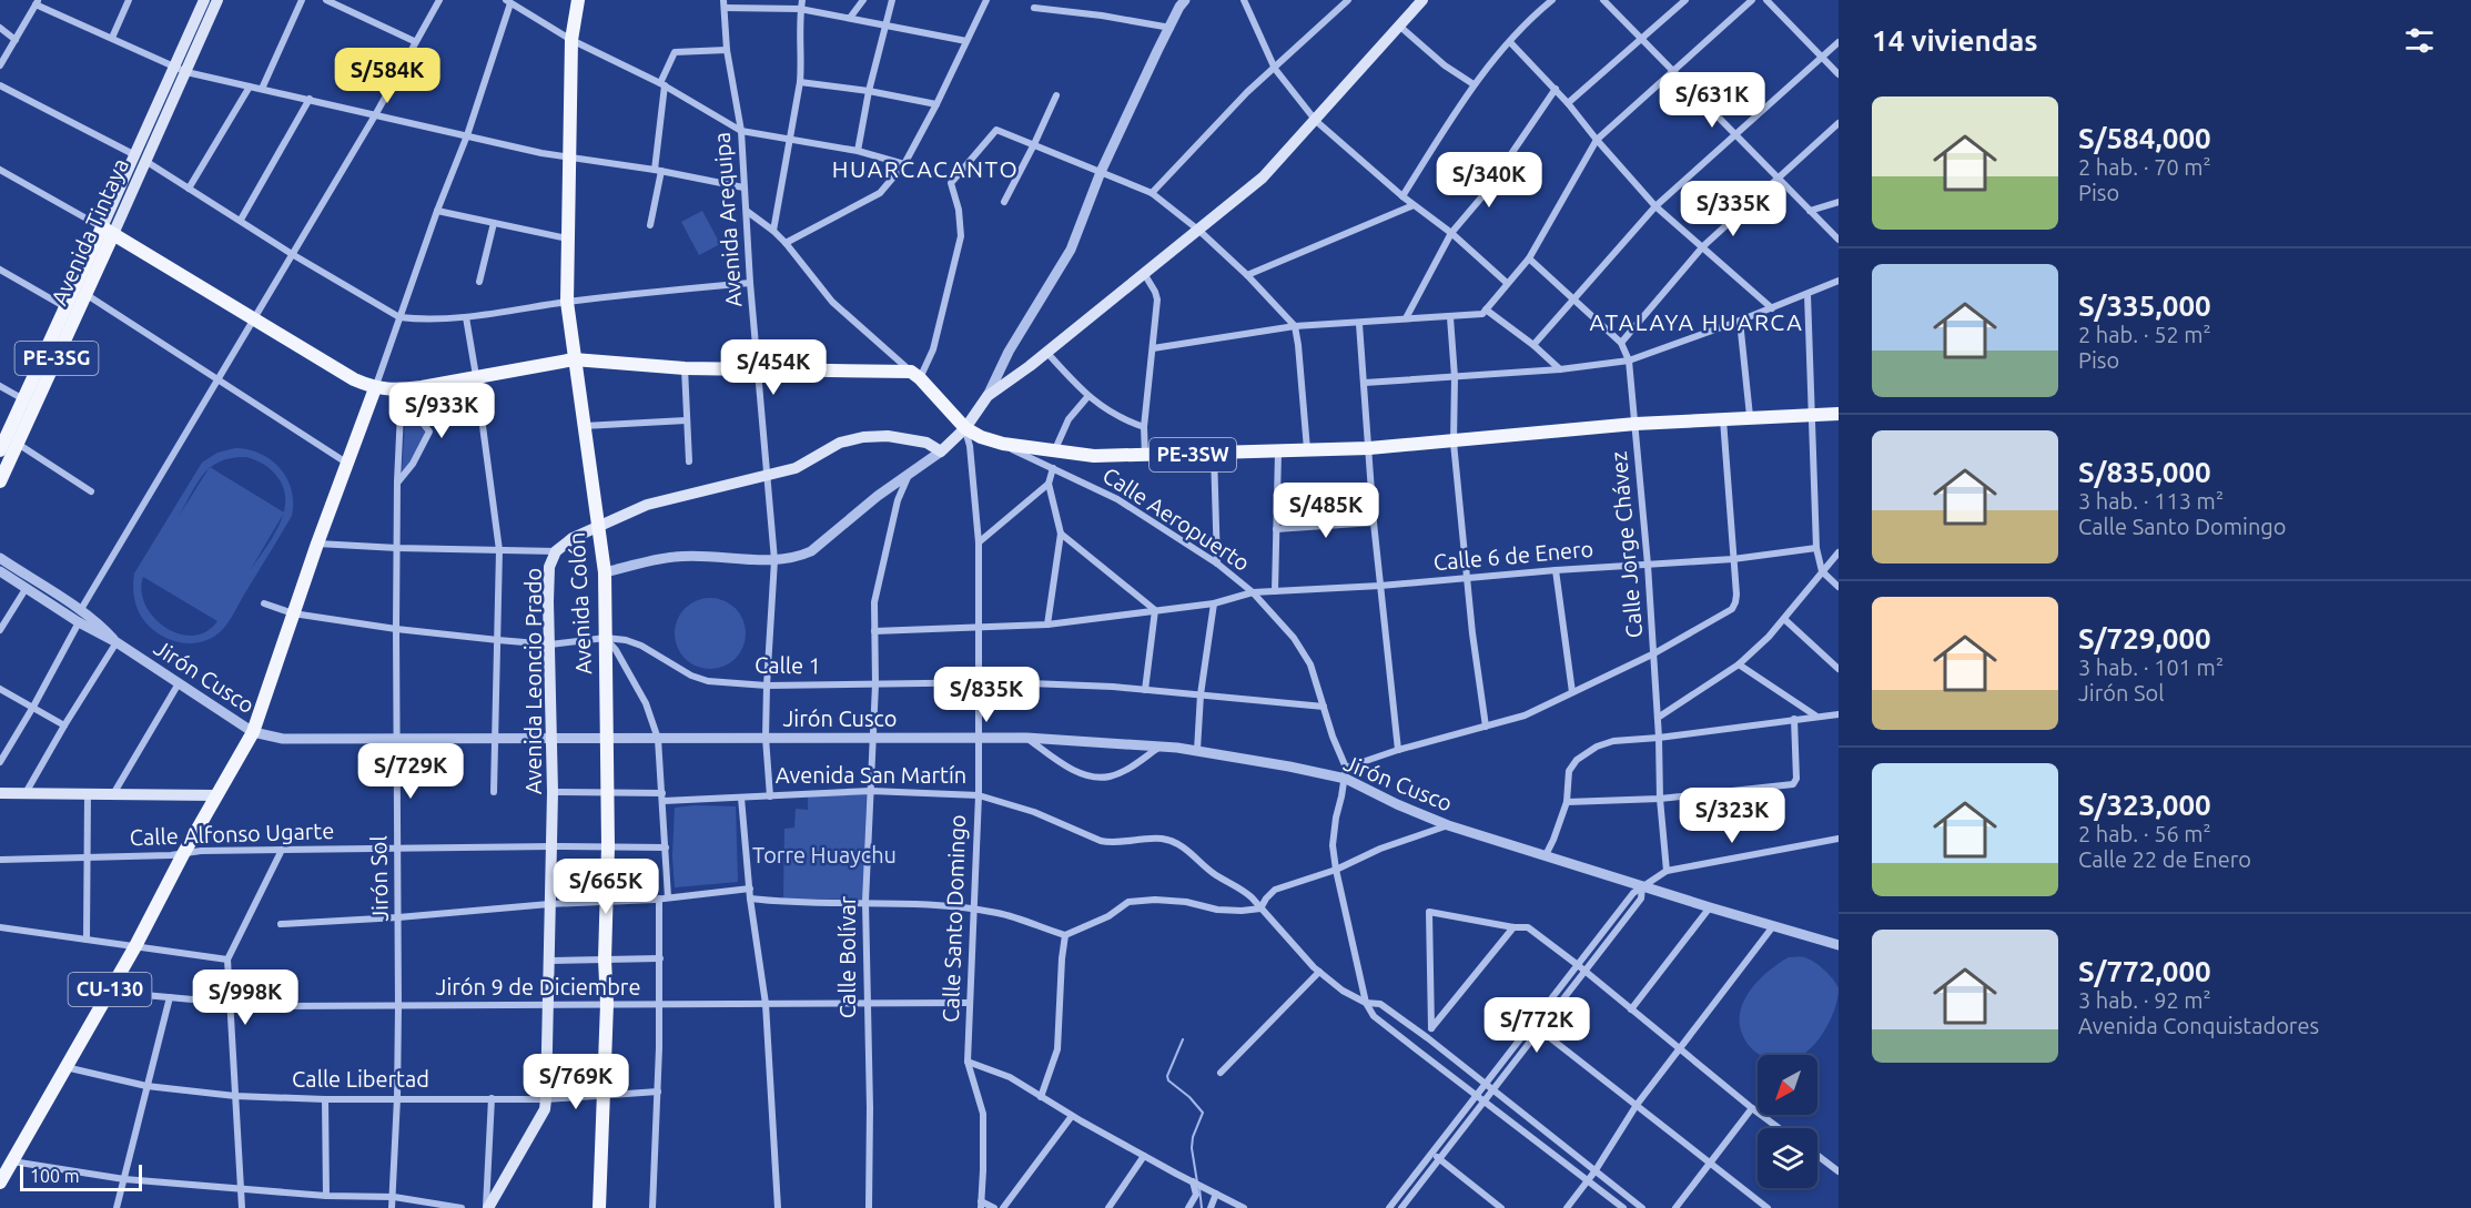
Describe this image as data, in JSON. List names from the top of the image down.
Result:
{
  "streets": {
    "main road": [
      "Avenida Tintaya",
      "PE-3SG",
      "PE-3SW",
      "Avenida Colón",
      "Avenida Leoncio Prado",
      "CU-130"
    ],
    "street": [
      "Avenida Arequipa",
      "Calle Aeropuerto",
      "Calle Jorge Chávez",
      "Calle 6 de Enero",
      "Calle 1",
      "Jirón Cusco",
      "Avenida San Martín",
      "Calle Alfonso Ugarte",
      "Jirón Sol",
      "Calle Santo Domingo",
      "Calle Bolívar",
      "Jirón 9 de Diciembre",
      "Calle Libertad"
    ]
  },
  "crossings": [
    ["Avenida Arequipa", "Calle 1"],
    ["Avenida Arequipa", "Jirón Cusco"],
    ["Avenida Arequipa", "Avenida Leoncio Prado"],
    ["Avenida Arequipa", "Avenida San Martín"],
    ["PE-3SW", "Calle Aeropuerto"],
    ["PE-3SW", "Calle Jorge Chávez"],
    ["PE-3SW", "Calle Santo Domingo"],
    ["Calle Aeropuerto", "Calle 6 de Enero"],
    ["Calle Aeropuerto", "Calle 1"],
    ["Calle Aeropuerto", "Jirón Cusco"],
    ["Calle Aeropuerto", "Avenida San Martín"],
    ["Calle Jorge Chávez", "Calle 6 de Enero"],
    ["Calle 6 de Enero", "Calle Santo Domingo"],
    ["Calle 6 de Enero", "Calle Bolívar"],
    ["Avenida Colón", "Calle 1"],
    ["Avenida Colón", "Jirón Cusco"],
    ["Avenida Colón", "Avenida Leoncio Prado"],
    ["Avenida Colón", "Avenida San Martín"],
    ["Avenida Colón", "Calle Alfonso Ugarte"],
    ["Avenida Colón", "Jirón 9 de Diciembre"],
    ["Avenida Colón", "Calle Libertad"],
    ["Calle 1", "Avenida Leoncio Prado"],
    ["Calle 1", "Jirón Sol"],
    ["Calle 1", "Calle Santo Domingo"],
    ["Calle 1", "Calle Bolívar"],
    ["Jirón Cusco", "Avenida Leoncio Prado"],
    ["Jirón Cusco", "Jirón Sol"],
    ["Jirón Cusco", "Calle Santo Domingo"],
    ["Jirón Cusco", "Calle Bolívar"],
    ["Avenida Leoncio Prado", "Avenida San Martín"],
    ["Avenida Leoncio Prado", "Calle Alfonso Ugarte"],
    ["Avenida Leoncio Prado", "Jirón 9 de Diciembre"],
    ["Avenida Leoncio Prado", "Calle Libertad"],
    ["Avenida San Martín", "Calle Santo Domingo"],
    ["Avenida San Martín", "Calle Bolívar"],
    ["Calle Alfonso Ugarte", "Jirón Sol"],
    ["Calle Alfonso Ugarte", "CU-130"],
    ["Jirón Sol", "Jirón 9 de Diciembre"],
    ["Jirón Sol", "Calle Libertad"],
    ["Calle Santo Domingo", "Jirón 9 de Diciembre"],
    ["Calle Bolívar", "Jirón 9 de Diciembre"],
    ["Jirón 9 de Diciembre", "CU-130"],
    ["CU-130", "Calle Libertad"]
  ],
  "districts": ["HUARCACANTO", "ATALAYA HUARCA"],
  "parks": ["Torre Huaychu"],
  "scale_bar": "100 m",
  "north": "bottom left",
  "page": {
    "heading": "14 viviendas",
    "price": [
      "S/584K",
      "S/631K",
      "S/340K",
      "S/335K",
      "S/454K",
      "S/933K",
      "S/485K",
      "S/835K",
      "S/729K",
      "S/323K",
      "S/665K",
      "S/998K",
      "S/772K",
      "S/769K"
    ],
    "list": [
      {
        "name": "S/584,000",
        "note": "2 hab. · 70 m² · Piso"
      },
      {
        "name": "S/335,000",
        "note": "2 hab. · 52 m² · Piso"
      },
      {
        "name": "S/835,000",
        "note": "3 hab. · 113 m² · Calle Santo Domingo"
      },
      {
        "name": "S/729,000",
        "note": "3 hab. · 101 m² · Jirón Sol"
      },
      {
        "name": "S/323,000",
        "note": "2 hab. · 56 m² · Calle 22 de Enero"
      },
      {
        "name": "S/772,000",
        "note": "3 hab. · 92 m² · Avenida Conquistadores"
      }
    ],
    "scale": "100 m"
  }
}
